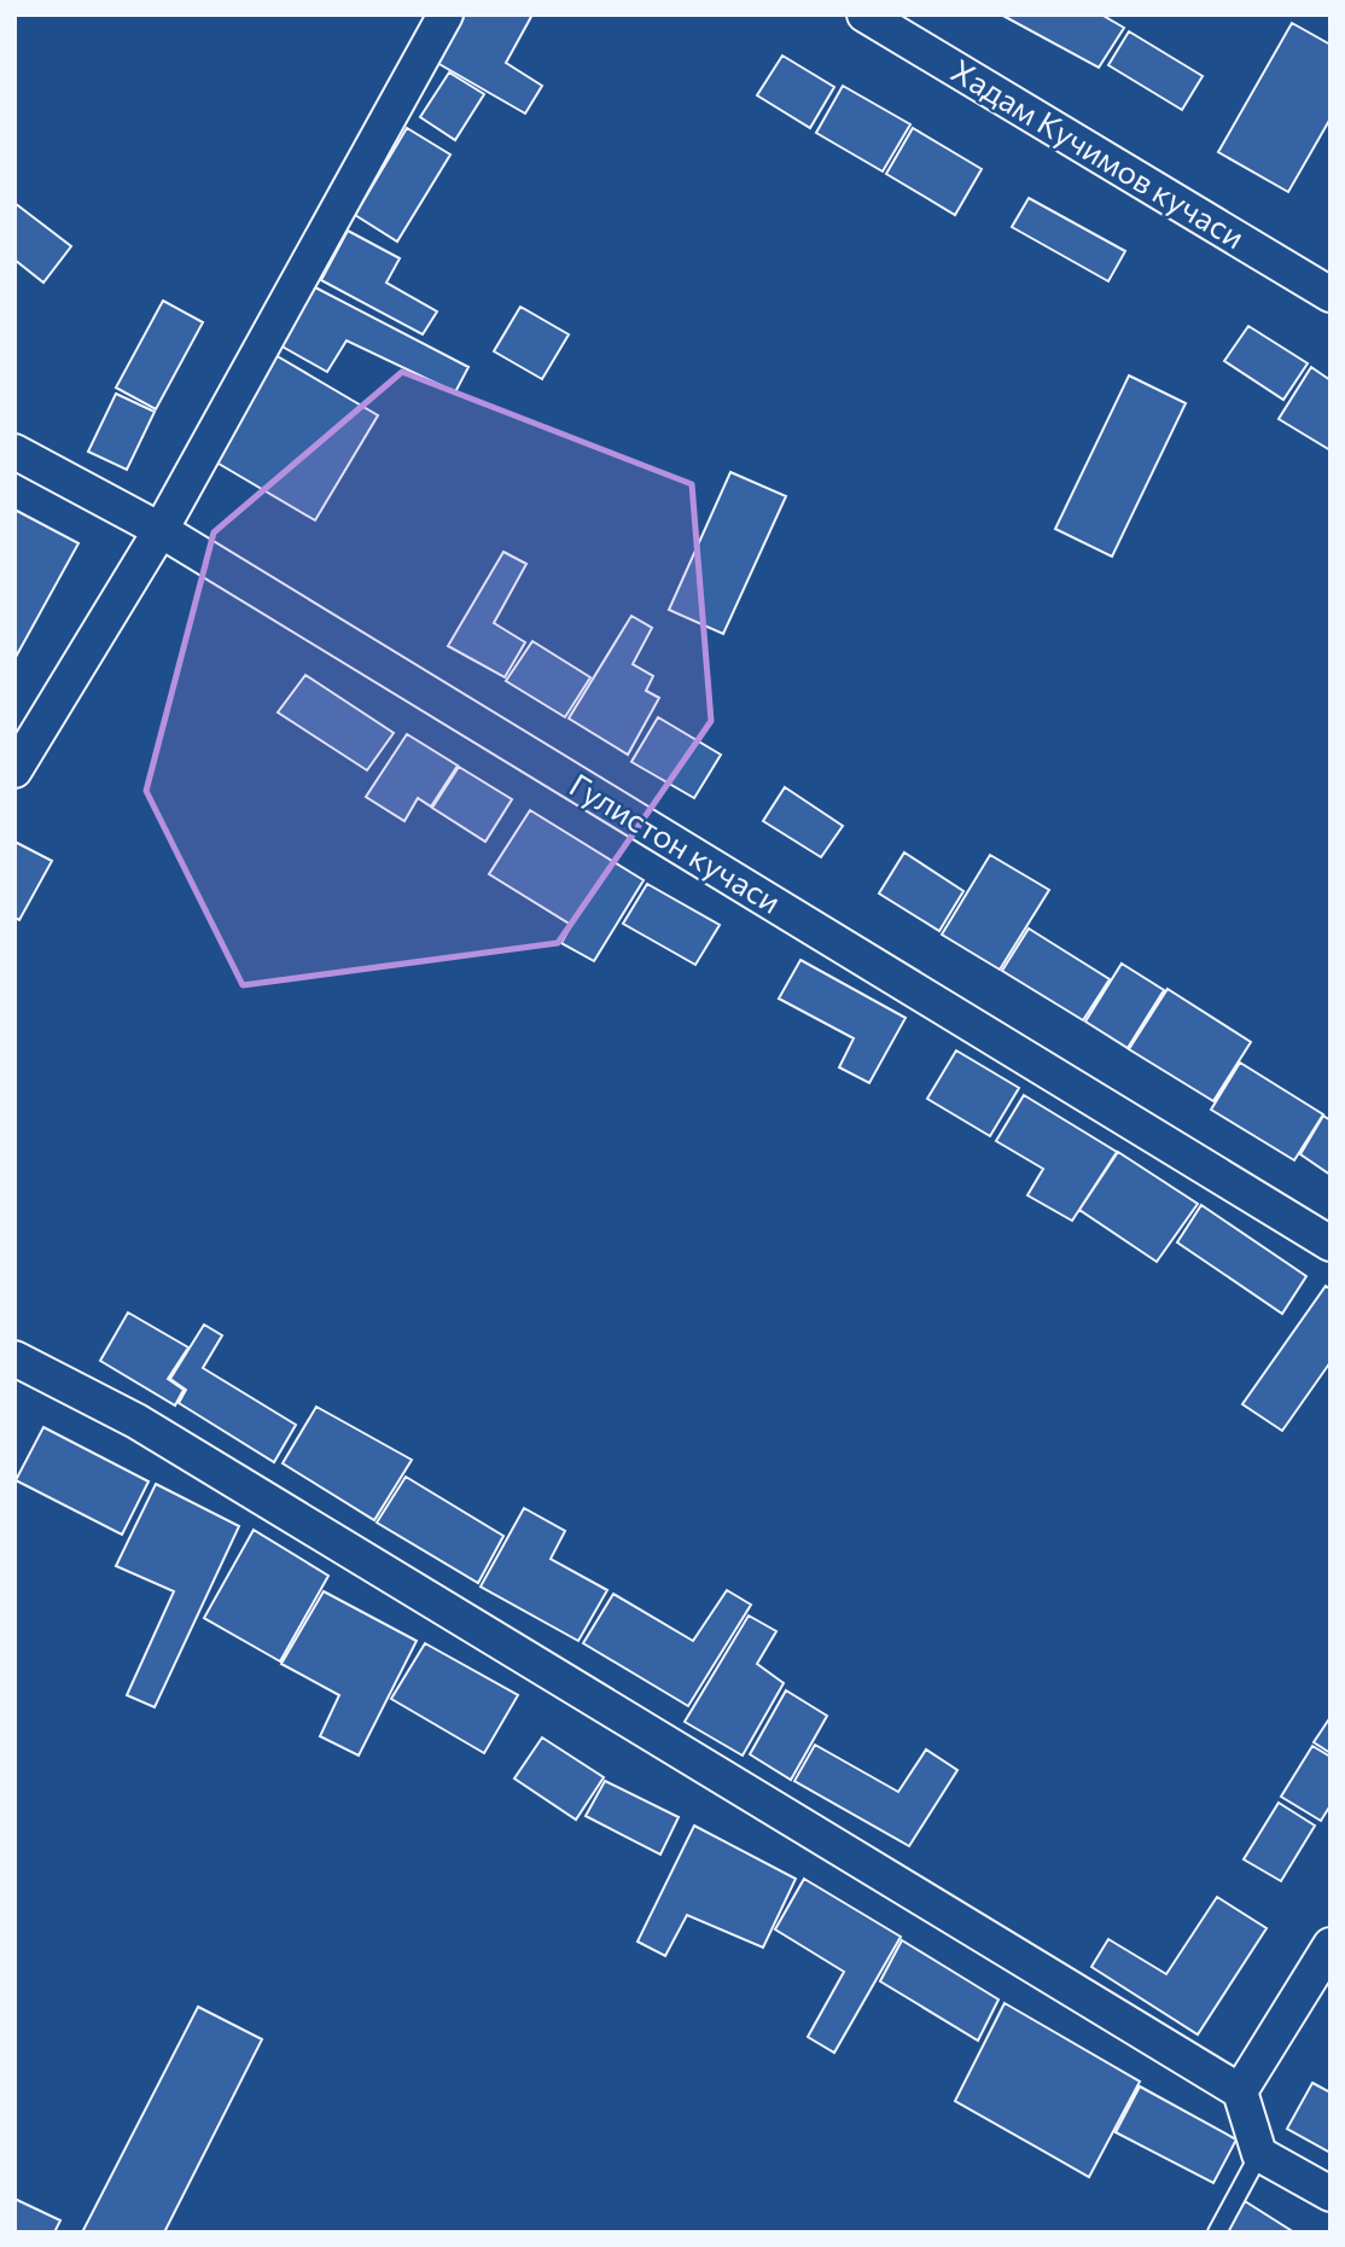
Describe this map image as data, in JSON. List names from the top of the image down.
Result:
{
  "streets": {
    "street": ["Хадам Кучимов кучаси", "Гулистон кучаси"]
  }
}
